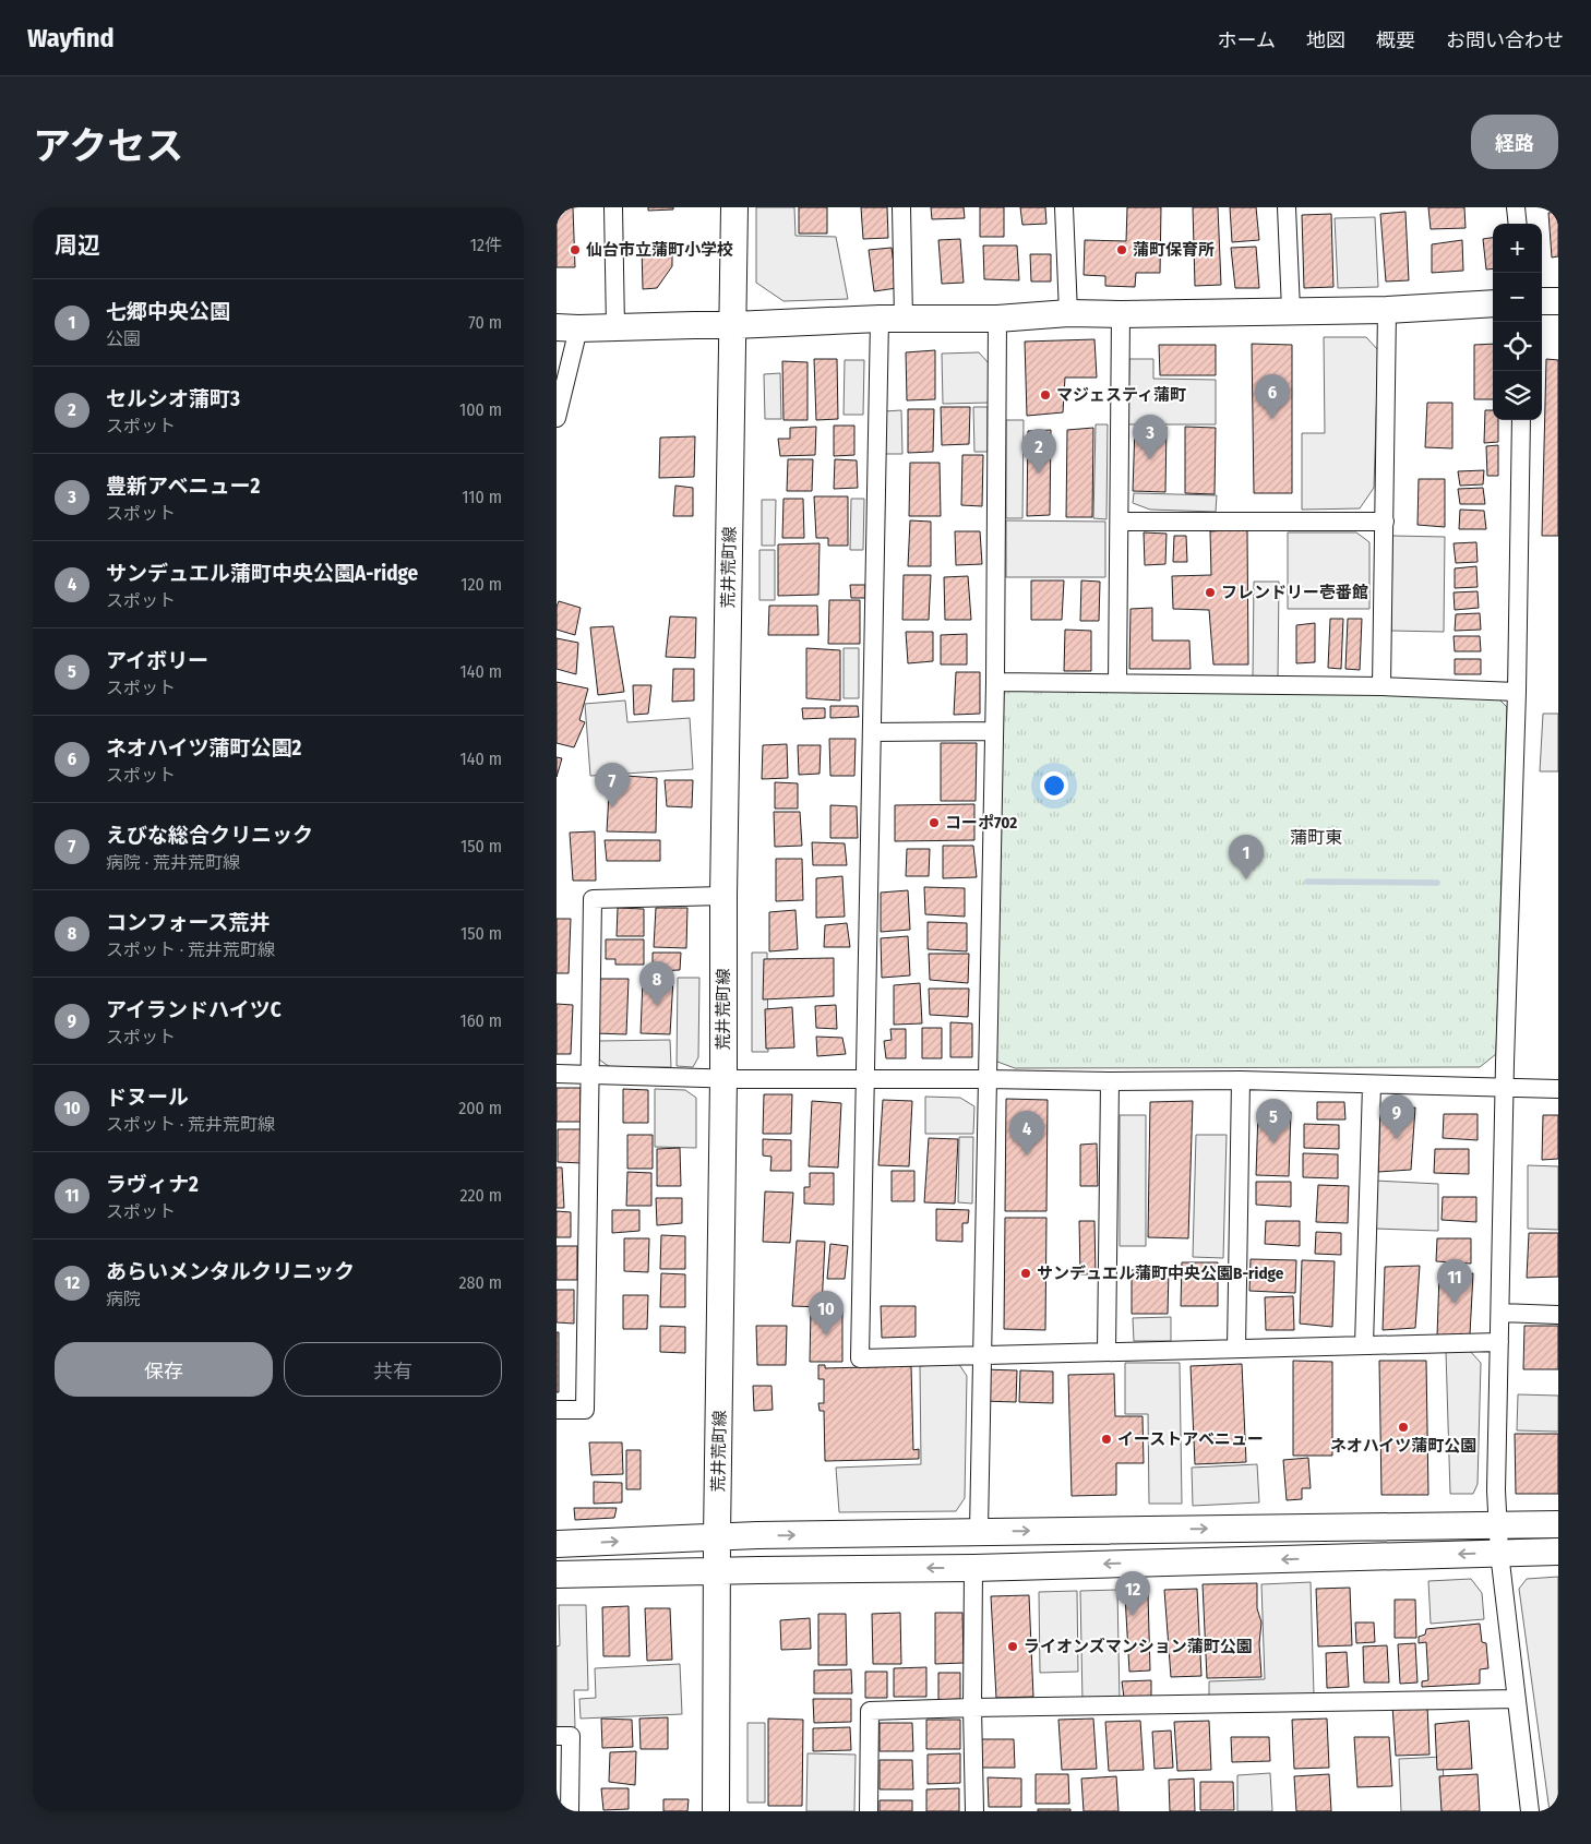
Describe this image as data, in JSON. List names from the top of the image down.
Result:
{
  "streets": {
    "street": ["荒井荒町線"]
  },
  "districts": ["蒲町東"],
  "places": [
    "仙台市立蒲町小学校",
    "蒲町保育所",
    "マジェスティ蒲町",
    "フレンドリー壱番館",
    "コーポ702",
    "サンデュエル蒲町中央公園B-ridge",
    "ネオハイツ蒲町公園",
    "イーストアベニュー",
    "ライオンズマンション蒲町公園"
  ],
  "page": {
    "header": "Wayfind",
    "nav": [
      "ホーム",
      "地図",
      "概要",
      "お問い合わせ"
    ],
    "title": "アクセス",
    "buttons": [
      "経路",
      ["保存", "共有"]
    ],
    "heading": ["周辺", "12件"],
    "map_buttons": ["+", "−"],
    "list": [
      {
        "mark": "1",
        "name": "七郷中央公園",
        "note": "公園",
        "value": "70 m"
      },
      {
        "mark": "2",
        "name": "セルシオ蒲町3",
        "note": "スポット",
        "value": "100 m"
      },
      {
        "mark": "3",
        "name": "豊新アベニュー2",
        "note": "スポット",
        "value": "110 m"
      },
      {
        "mark": "4",
        "name": "サンデュエル蒲町中央公園A-ridge",
        "note": "スポット",
        "value": "120 m"
      },
      {
        "mark": "5",
        "name": "アイボリー",
        "note": "スポット",
        "value": "140 m"
      },
      {
        "mark": "6",
        "name": "ネオハイツ蒲町公園2",
        "note": "スポット",
        "value": "140 m"
      },
      {
        "mark": "7",
        "name": "えびな総合クリニック",
        "note": "病院 · 荒井荒町線",
        "value": "150 m"
      },
      {
        "mark": "8",
        "name": "コンフォース荒井",
        "note": "スポット · 荒井荒町線",
        "value": "150 m"
      },
      {
        "mark": "9",
        "name": "アイランドハイツC",
        "note": "スポット",
        "value": "160 m"
      },
      {
        "mark": "10",
        "name": "ドヌール",
        "note": "スポット · 荒井荒町線",
        "value": "200 m"
      },
      {
        "mark": "11",
        "name": "ラヴィナ2",
        "note": "スポット",
        "value": "220 m"
      },
      {
        "mark": "12",
        "name": "あらいメンタルクリニック",
        "note": "病院",
        "value": "280 m"
      }
    ],
    "pins": [
      "6",
      "3",
      "2",
      "7",
      "1",
      "8",
      "9",
      "5",
      "4",
      "11",
      "10",
      "12"
    ]
  }
}
